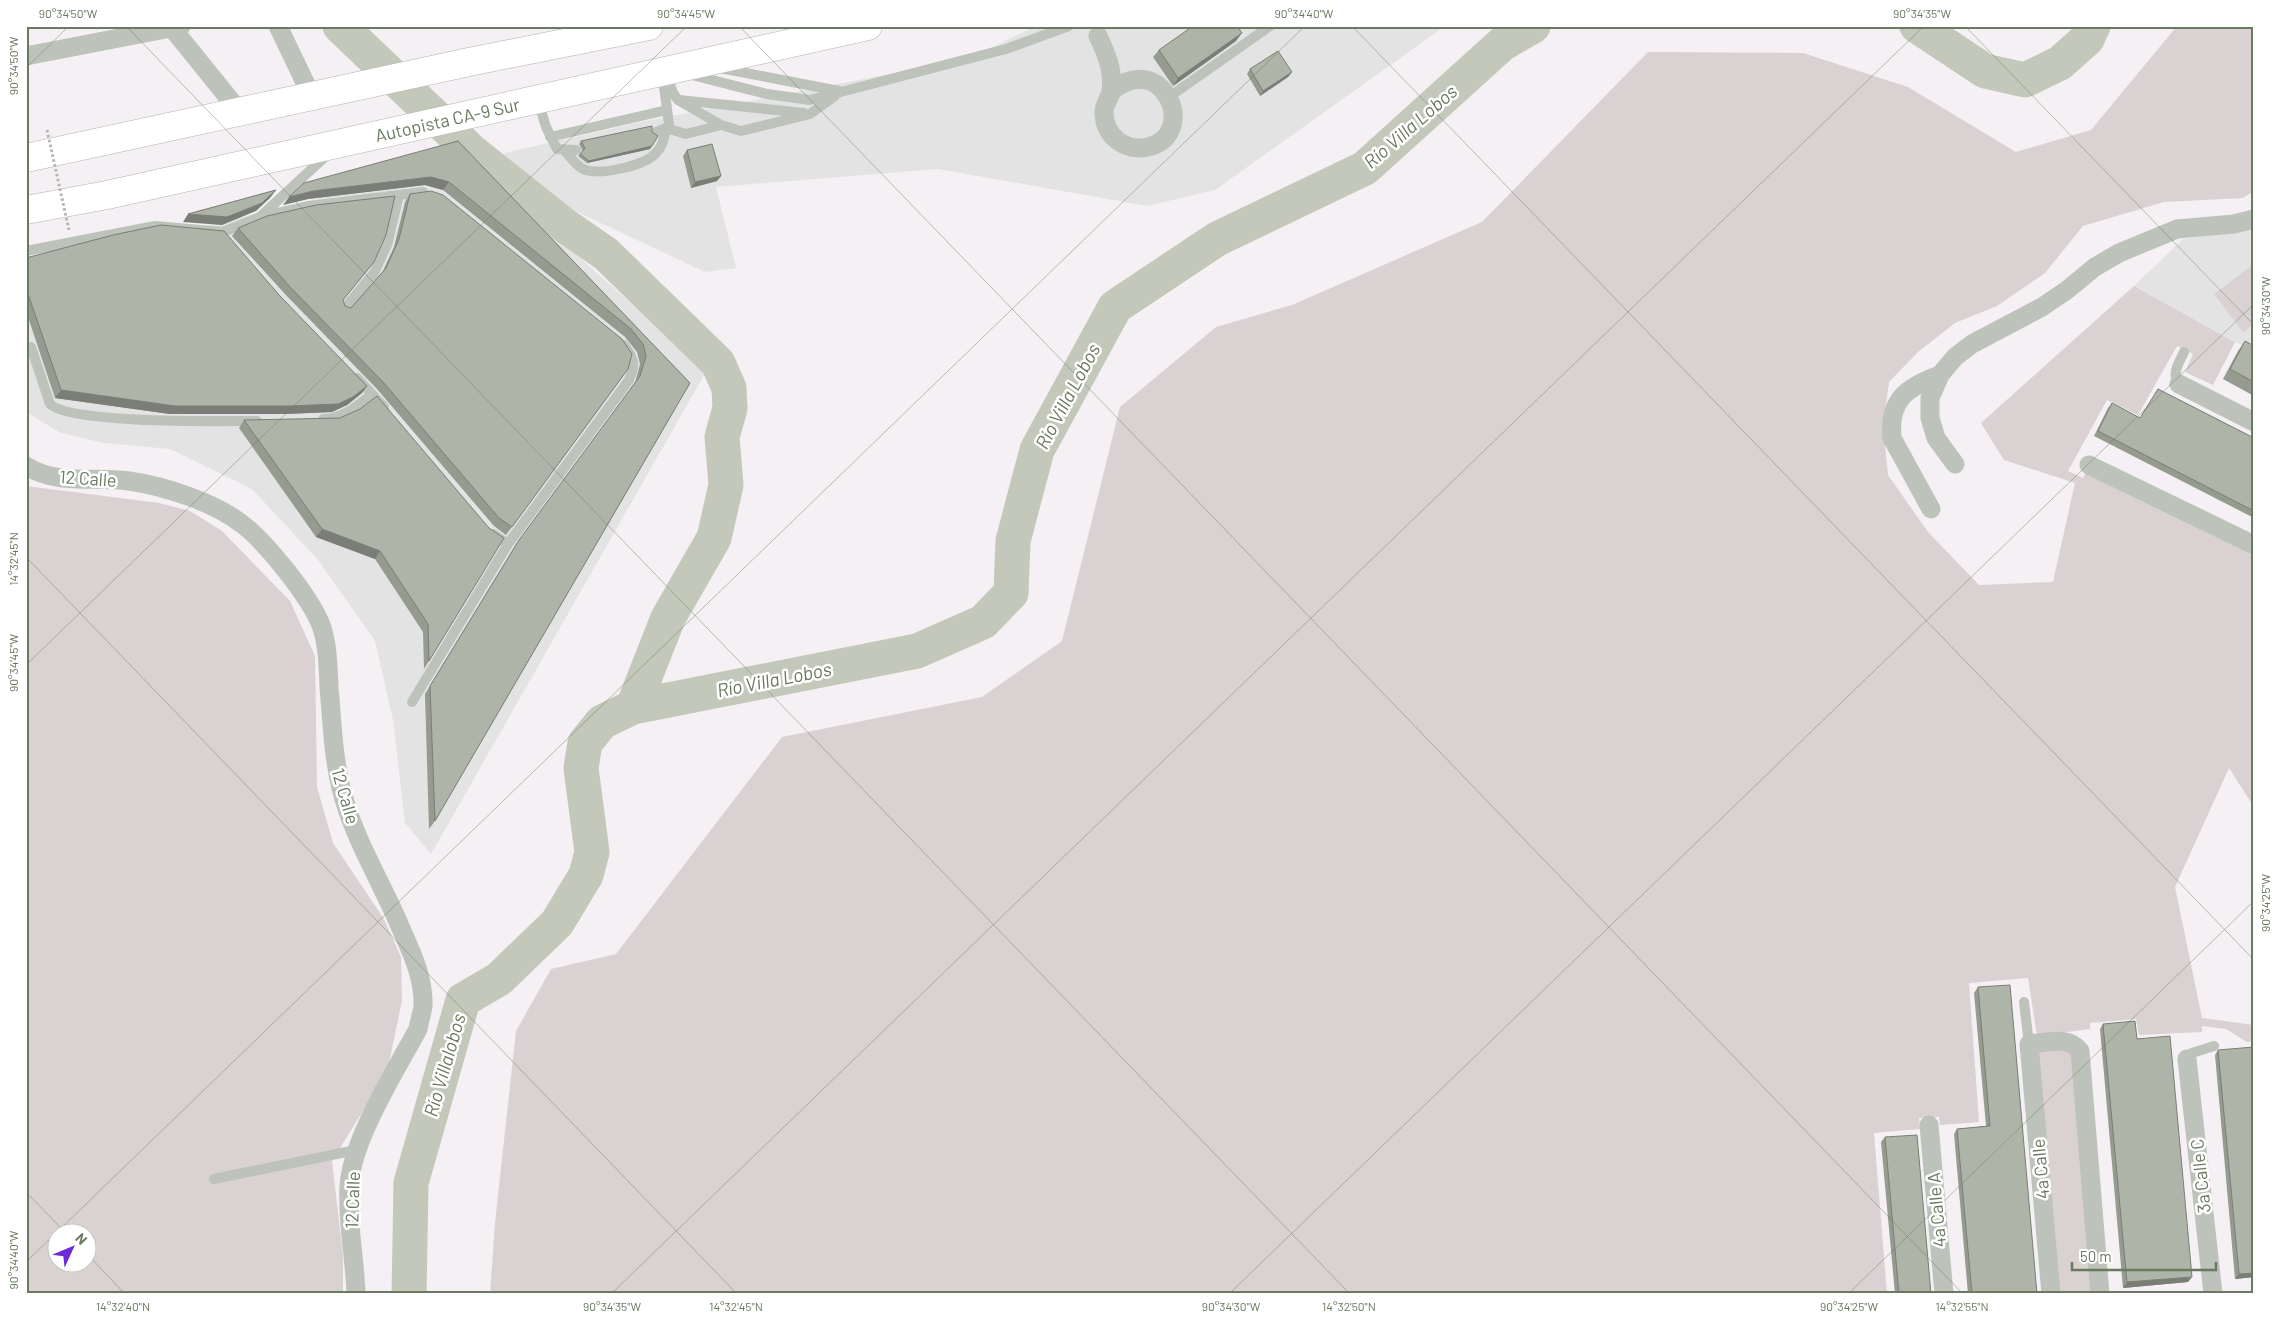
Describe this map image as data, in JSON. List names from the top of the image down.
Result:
{
  "streets": {
    "highway": ["Autopista CA-9 Sur"],
    "street": [
      "12 Calle",
      "4a Calle",
      "3a Calle C",
      "4a Calle A"
    ]
  },
  "water": ["Río Villa Lobos", "Río Villalobos"],
  "scale_bar": "50 m",
  "north": "top right",
  "coordinates": [
    "90°34'50\"W",
    "90°34'45\"W",
    "90°34'40\"W",
    "90°34'35\"W",
    "90°34'30\"W",
    "14°32'45\"N",
    "90°34'25\"W",
    "14°32'40\"N",
    "14°32'50\"N",
    "14°32'55\"N"
  ]
}
